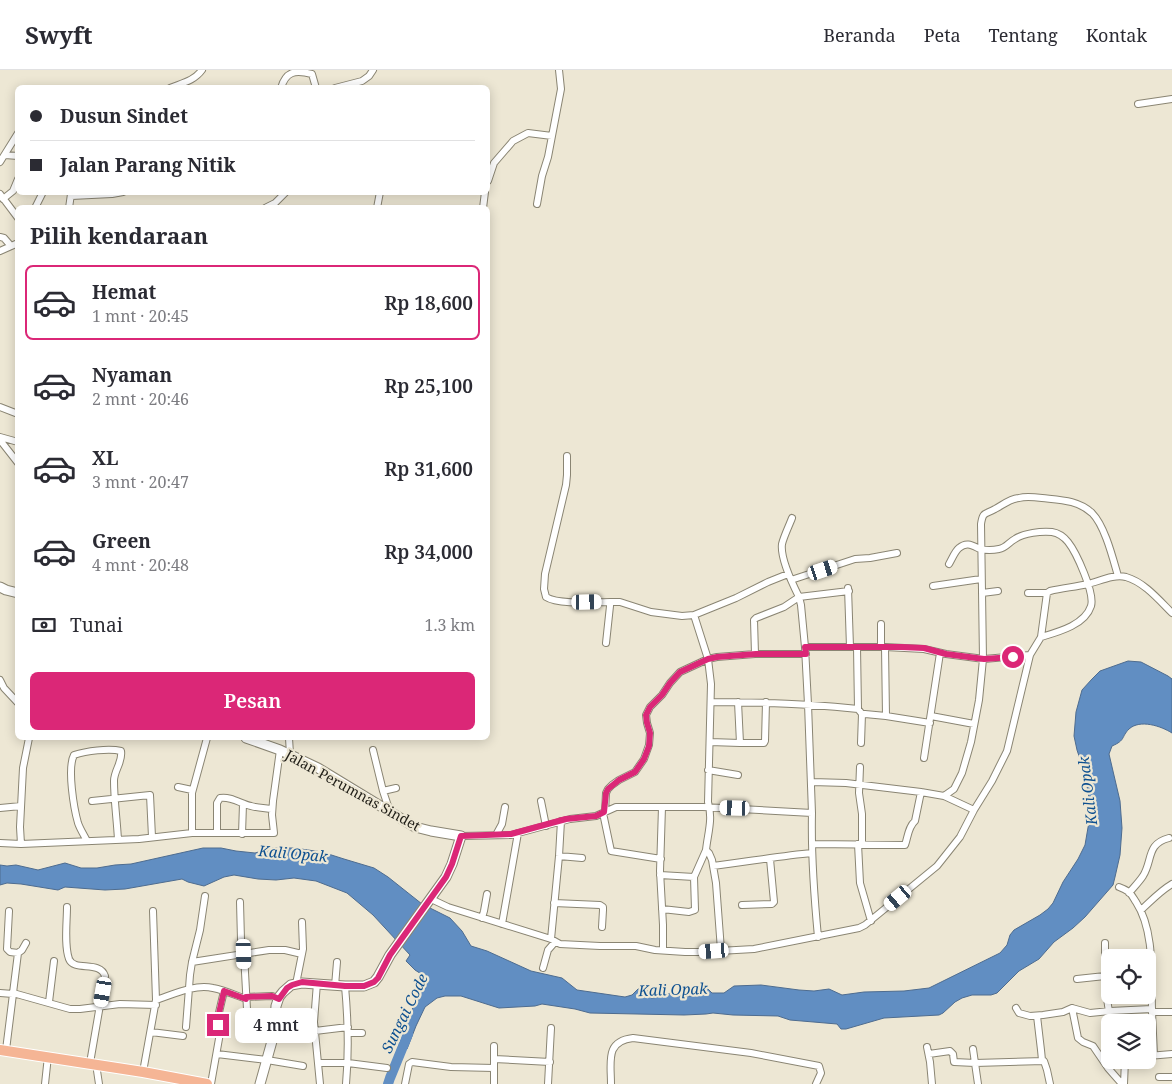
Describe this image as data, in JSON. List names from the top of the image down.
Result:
{
  "streets": {
    "street": ["Jalan Perumnas Sindet"]
  },
  "water": ["Kali Opak", "Sungai Code"],
  "page": {
    "header": "Swyft",
    "nav": [
      "Beranda",
      "Peta",
      "Tentang",
      "Kontak"
    ],
    "banner": ["Dusun Sindet", "Jalan Parang Nitik"],
    "heading": "Pilih kendaraan",
    "list": [
      {
        "name": "Hemat",
        "note": "1 mnt · 20:45",
        "value": "Rp 18,600"
      },
      {
        "name": "Nyaman",
        "note": "2 mnt · 20:46",
        "value": "Rp 25,100"
      },
      {
        "name": "XL",
        "note": "3 mnt · 20:47",
        "value": "Rp 31,600"
      },
      {
        "name": "Green",
        "note": "4 mnt · 20:48",
        "value": "Rp 34,000"
      }
    ],
    "pay": ["Tunai", "1.3 km"],
    "buttons": "Pesan",
    "bubble": "4 mnt"
  }
}
